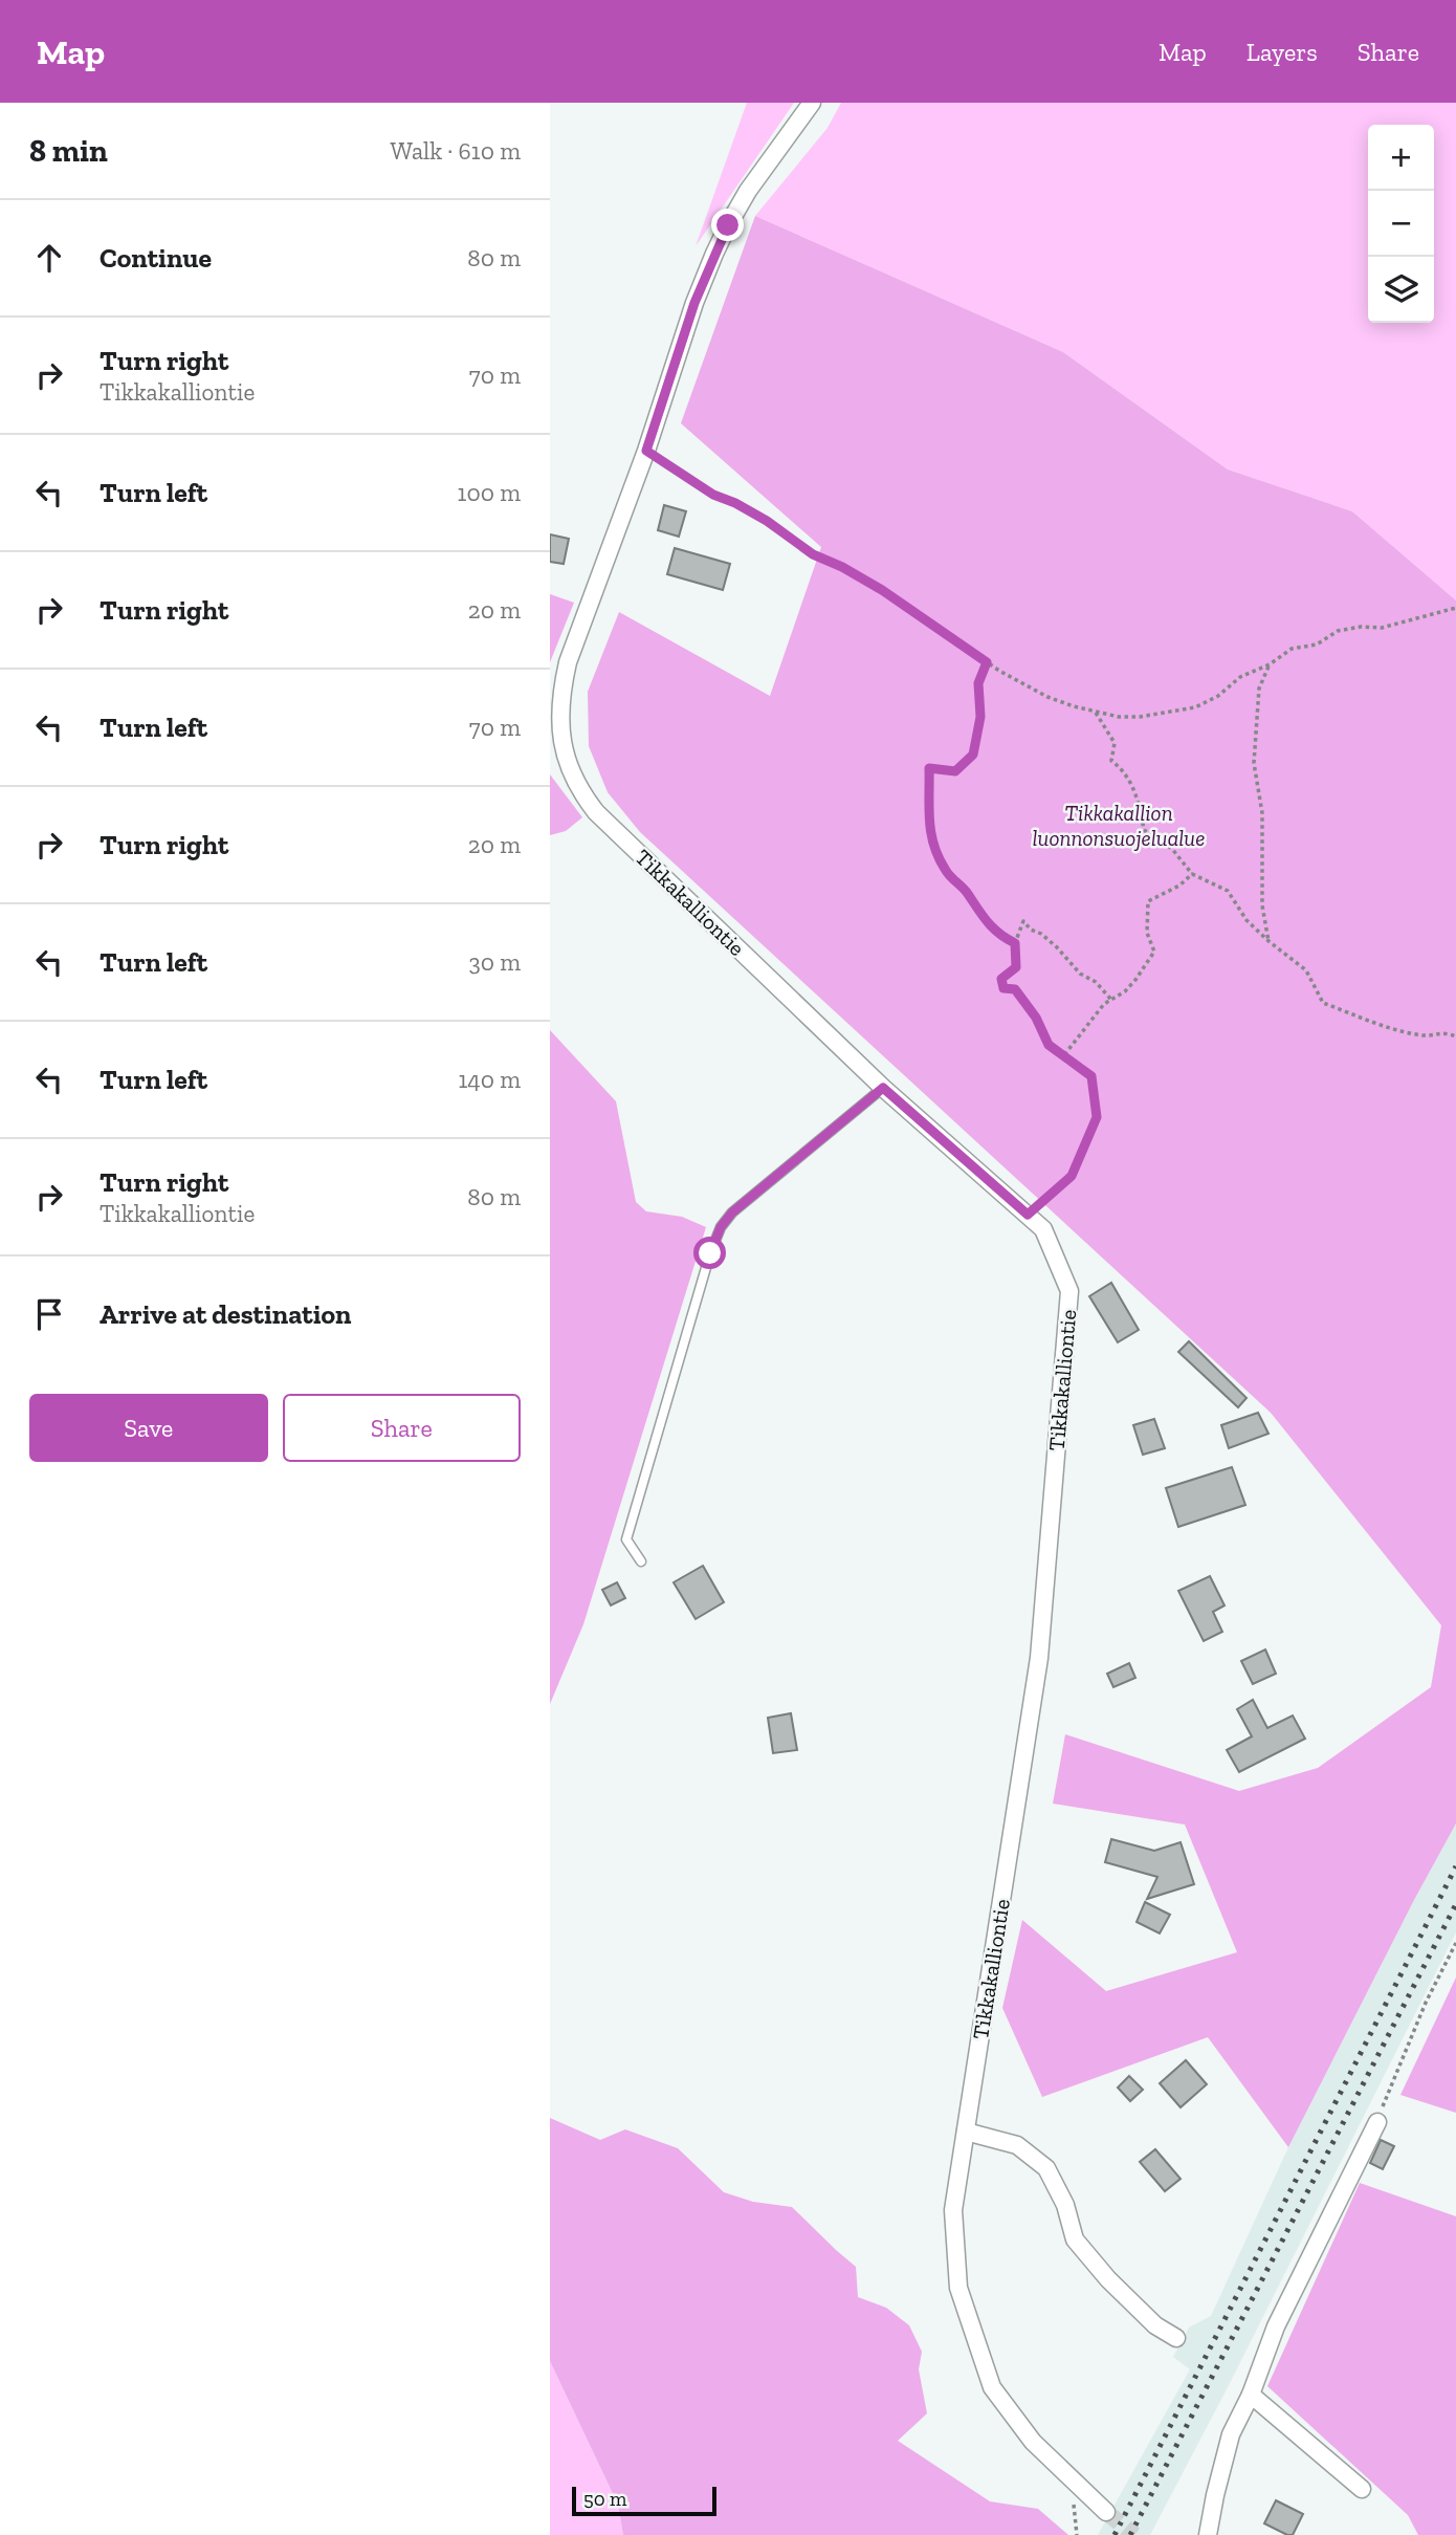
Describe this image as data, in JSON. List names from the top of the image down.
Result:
{
  "streets": {
    "street": ["Tikkakalliontie"]
  },
  "parks": ["Tikkakallion luonnonsuojelualue"],
  "scale_bar": "50 m",
  "page": {
    "header": "Map",
    "nav": ["Map", "Layers", "Share"],
    "heading": ["8 min", "Walk · 610 m"],
    "map_buttons": ["+", "−"],
    "list": [
      ["Continue", "80 m"],
      ["Turn right", "Tikkakalliontie", "70 m"],
      ["Turn left", "100 m"],
      ["Turn right", "20 m"],
      ["Turn left", "70 m"],
      ["Turn right", "20 m"],
      ["Turn left", "30 m"],
      ["Turn left", "140 m"],
      ["Turn right", "Tikkakalliontie", "80 m"],
      "Arrive at destination"
    ],
    "buttons": ["Save", "Share"],
    "scale": "50 m"
  }
}
